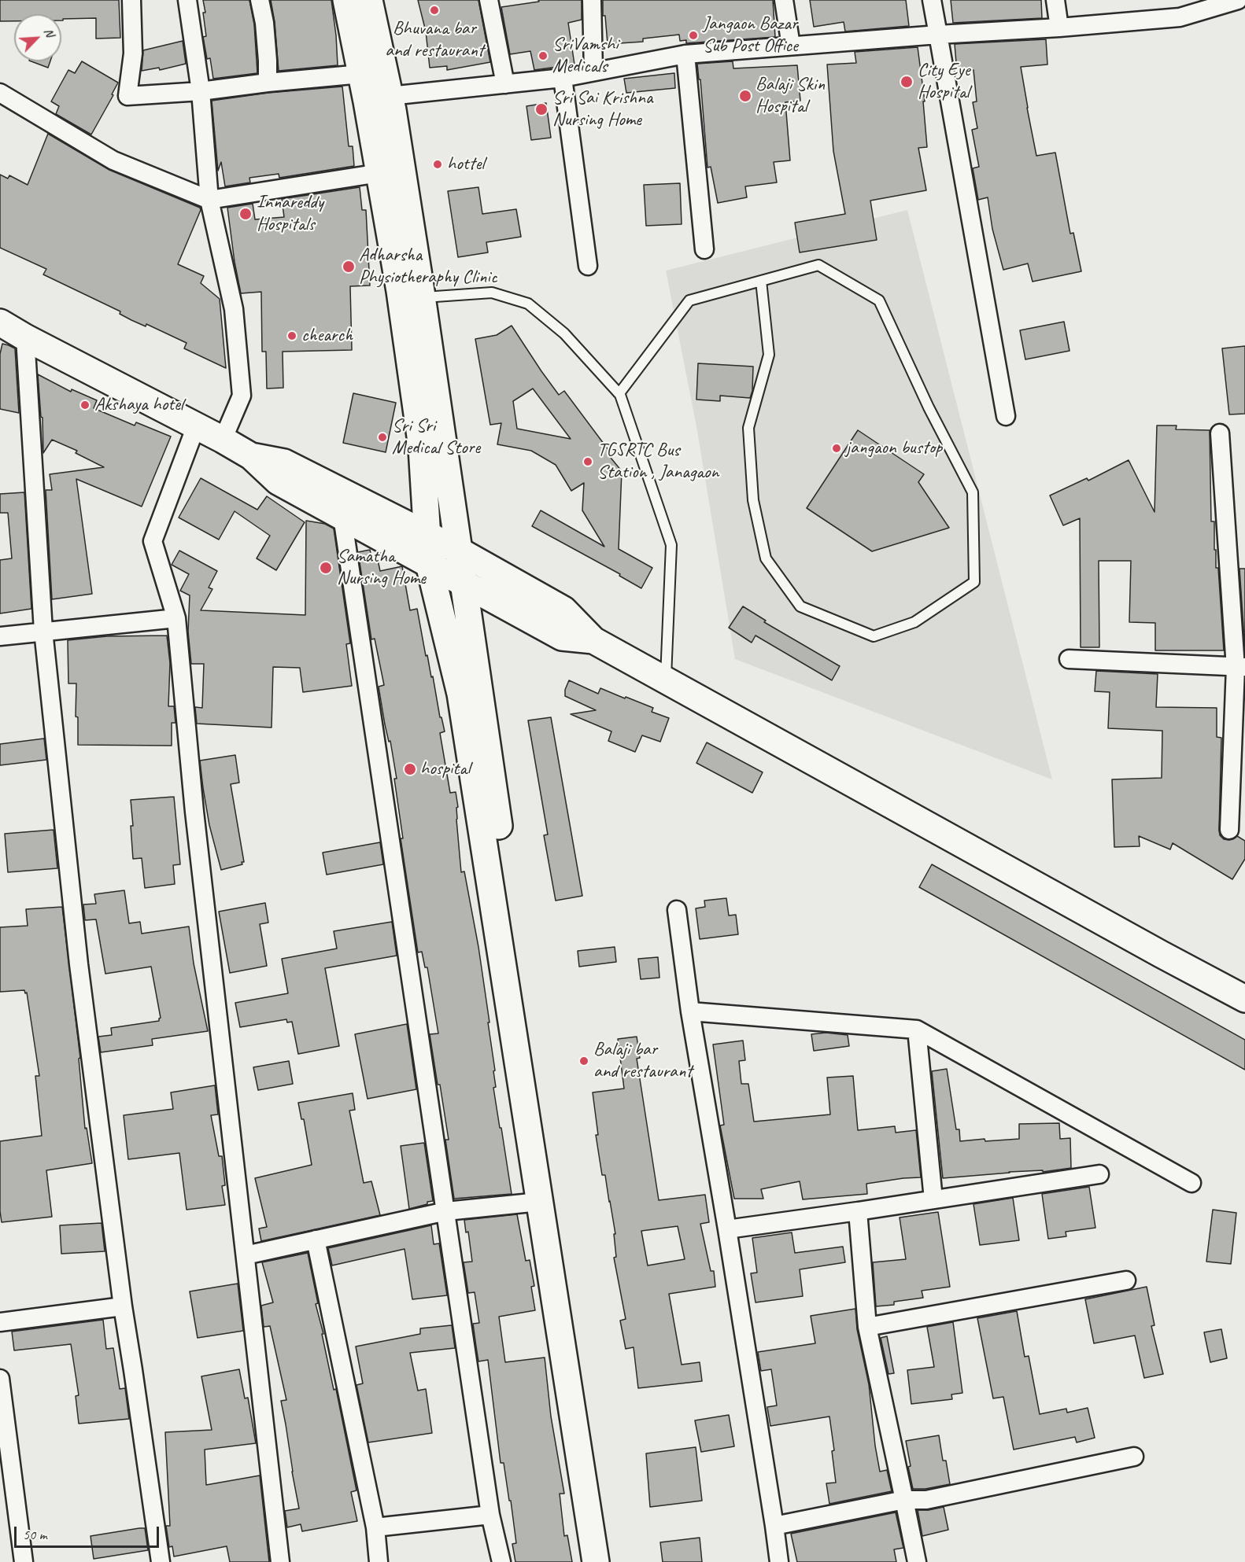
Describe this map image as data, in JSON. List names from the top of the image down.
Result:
{
  "places": [
    "Bhuvana bar and restaurant",
    "Jangaon Bazar Sub Post Office",
    "SriVamshi Medicals",
    "City Eye Hospital",
    "Balaji Skin Hospital",
    "Sri Sai Krishna Nursing Home",
    "hottel",
    "Innareddy Hospitals",
    "Adharsha Physiotheraphy Clinic",
    "chearch",
    "Akshaya hotel",
    "Sri Sri Medical Store",
    "jangaon bustop",
    "TGSRTC Bus Station , Janagaon",
    "Samatha Nursing Home",
    "hospital",
    "Balaji bar and restaurant"
  ],
  "scale_bar": "50 m",
  "north": "top right"
}
